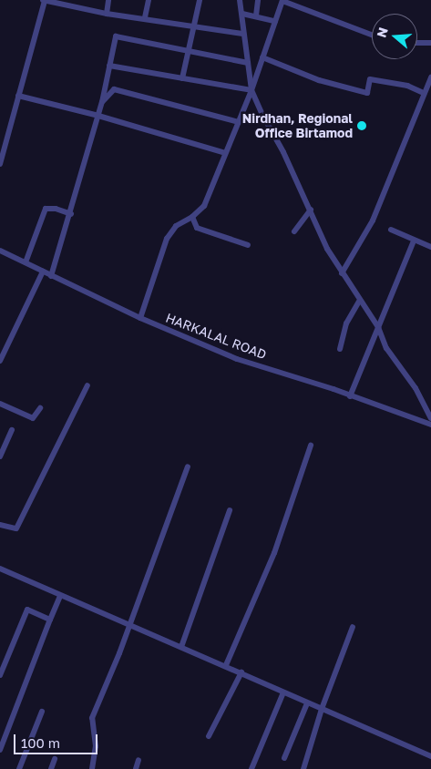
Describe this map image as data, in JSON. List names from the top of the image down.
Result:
{
  "streets": {
    "street": ["HARKALAL ROAD"]
  },
  "places": ["Nirdhan, Regional Office Birtamod"],
  "scale_bar": "100 m",
  "north": "left"
}
